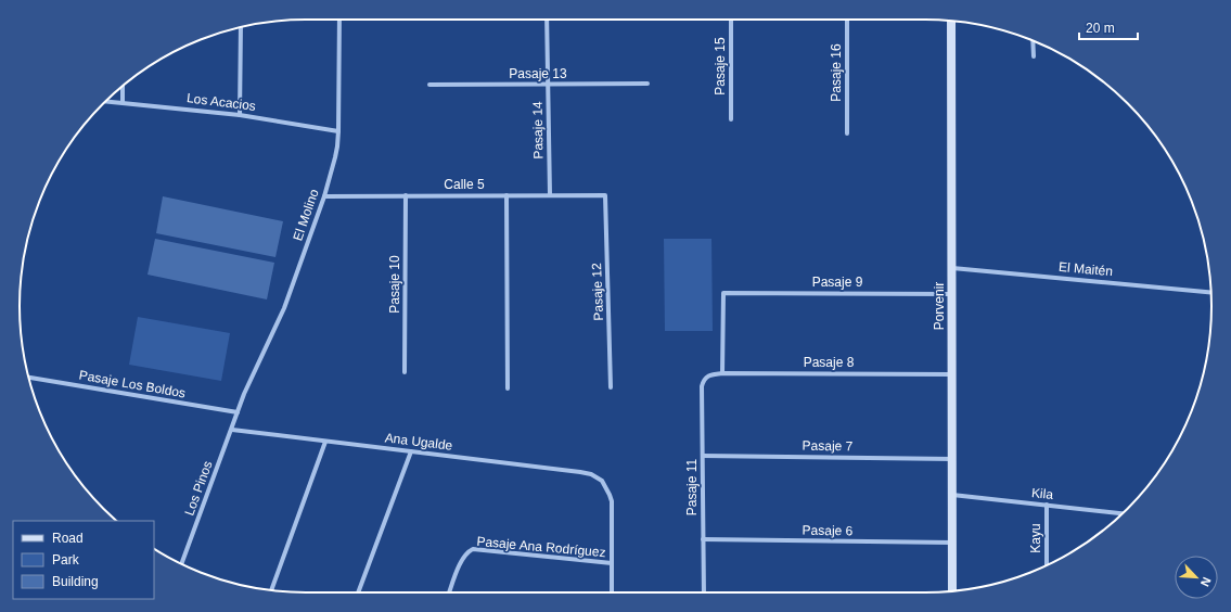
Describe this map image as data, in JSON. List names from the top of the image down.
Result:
{
  "streets": {
    "street": [
      "Pasaje 15",
      "Pasaje 16",
      "Pasaje 13",
      "Los Acacios",
      "Pasaje 14",
      "Calle 5",
      "El Molino",
      "El Maitén",
      "Pasaje 9",
      "Pasaje 10",
      "Pasaje 12",
      "Porvenir",
      "Pasaje 8",
      "Pasaje Los Boldos",
      "Ana Ugalde",
      "Pasaje 7",
      "Pasaje 11",
      "Los Pinos",
      "Kila",
      "Pasaje 6",
      "Kayu",
      "Pasaje Ana Rodríguez"
    ]
  },
  "crossings": [
    ["Pasaje 13", "Pasaje 14"],
    ["Los Acacios", "El Molino"],
    ["Pasaje 14", "Calle 5"],
    ["Calle 5", "El Molino"],
    ["Calle 5", "Pasaje 10"],
    ["Calle 5", "Pasaje 12"],
    ["El Molino", "Pasaje Los Boldos"],
    ["El Molino", "Los Pinos"],
    ["El Maitén", "Porvenir"],
    ["Pasaje 9", "Porvenir"],
    ["Pasaje 9", "Pasaje 8"],
    ["Porvenir", "Pasaje 8"],
    ["Porvenir", "Pasaje 7"],
    ["Porvenir", "Kila"],
    ["Porvenir", "Pasaje 6"],
    ["Pasaje 8", "Pasaje 11"],
    ["Pasaje Los Boldos", "Los Pinos"],
    ["Ana Ugalde", "Los Pinos"],
    ["Ana Ugalde", "Pasaje Ana Rodríguez"],
    ["Pasaje 7", "Pasaje 11"],
    ["Pasaje 11", "Pasaje 6"],
    ["Kila", "Kayu"]
  ],
  "legend": ["Road", "Park", "Building"],
  "scale_bar": "20 m",
  "north": "bottom right"
}
